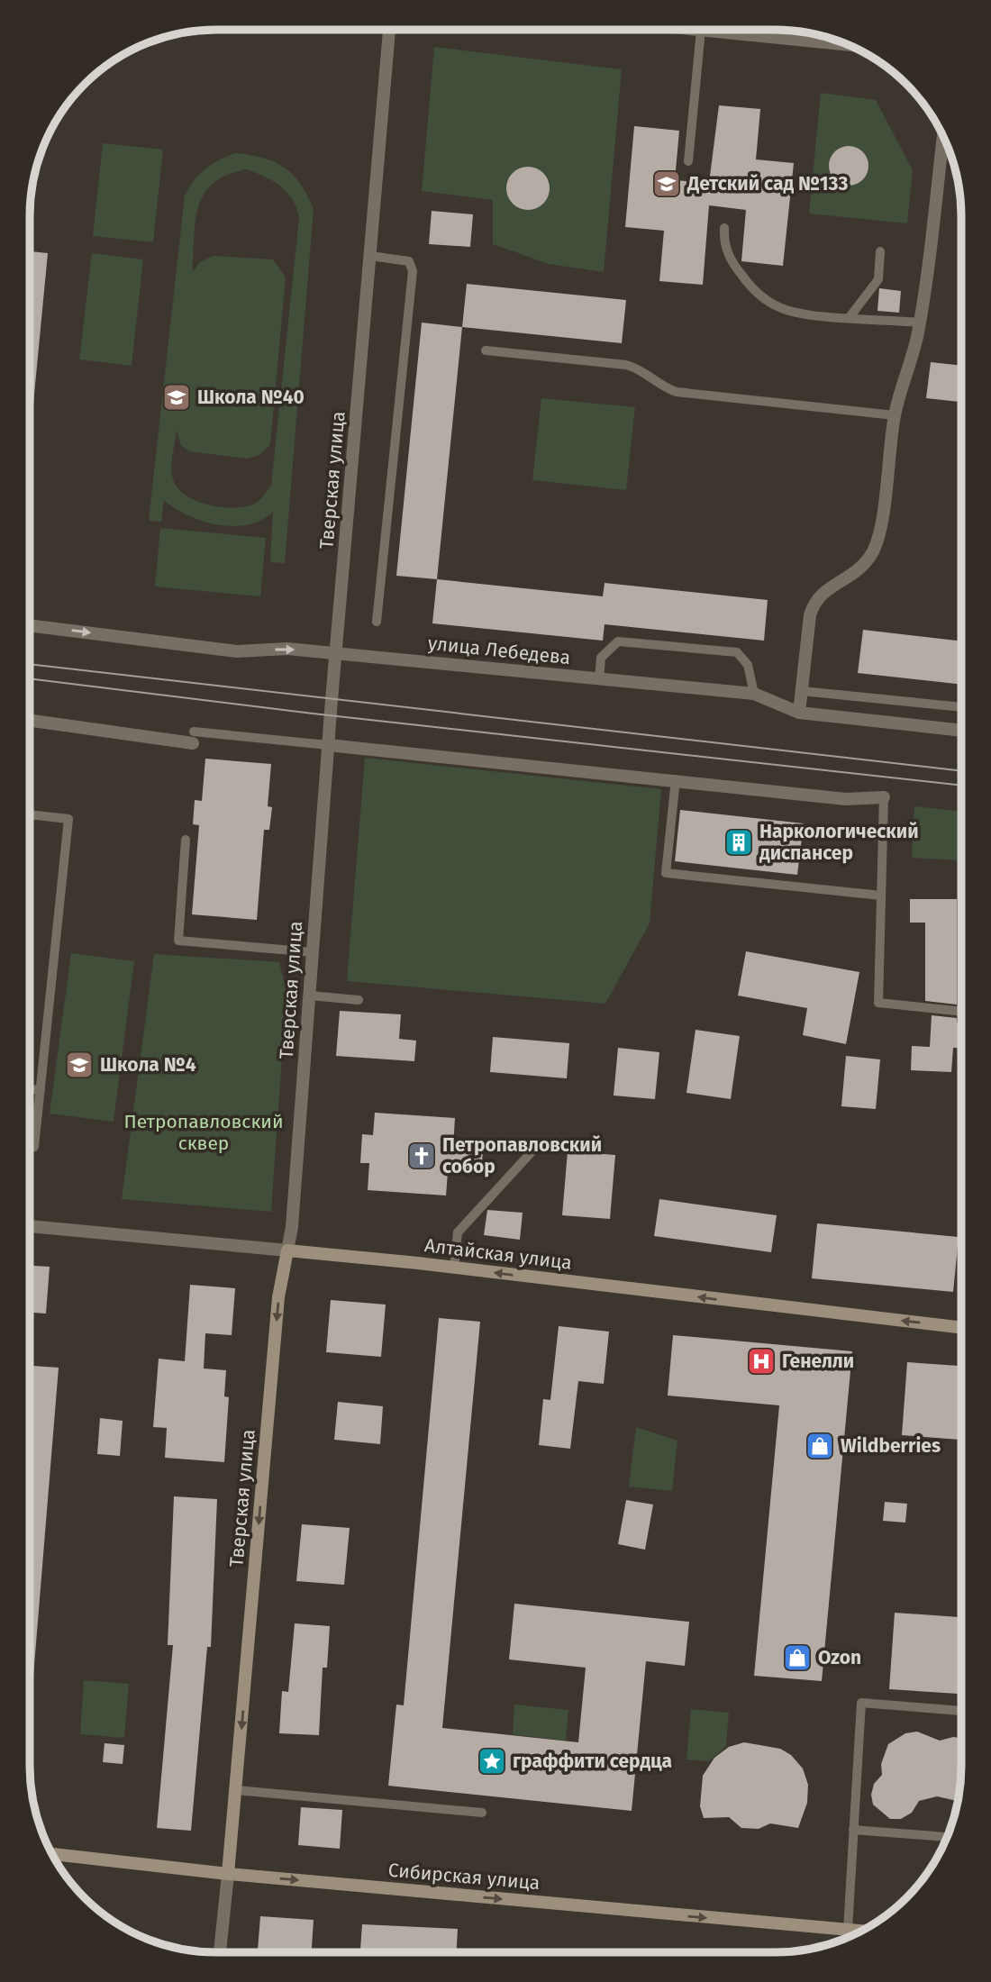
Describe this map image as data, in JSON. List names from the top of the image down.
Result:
{
  "streets": {
    "main road": ["Тверская улица", "Алтайская улица", "Сибирская улица"],
    "street": ["улица Лебедева"]
  },
  "crossings": [
    ["Тверская улица", "улица Лебедева"],
    ["Тверская улица", "Алтайская улица"],
    ["Тверская улица", "Сибирская улица"]
  ],
  "one_way": ["Алтайская улица", "Сибирская улица"],
  "parks": ["Петропавловский сквер"],
  "places": {
    "school or university": ["Детский сад №133", "Школа №40", "Школа №4"],
    "building": ["Наркологический диспансер"],
    "church": ["Петропавловский собор"],
    "hospital": ["Генелли"],
    "shop": ["Wildberries", "Ozon"],
    "place": ["граффити сердца"]
  }
}
